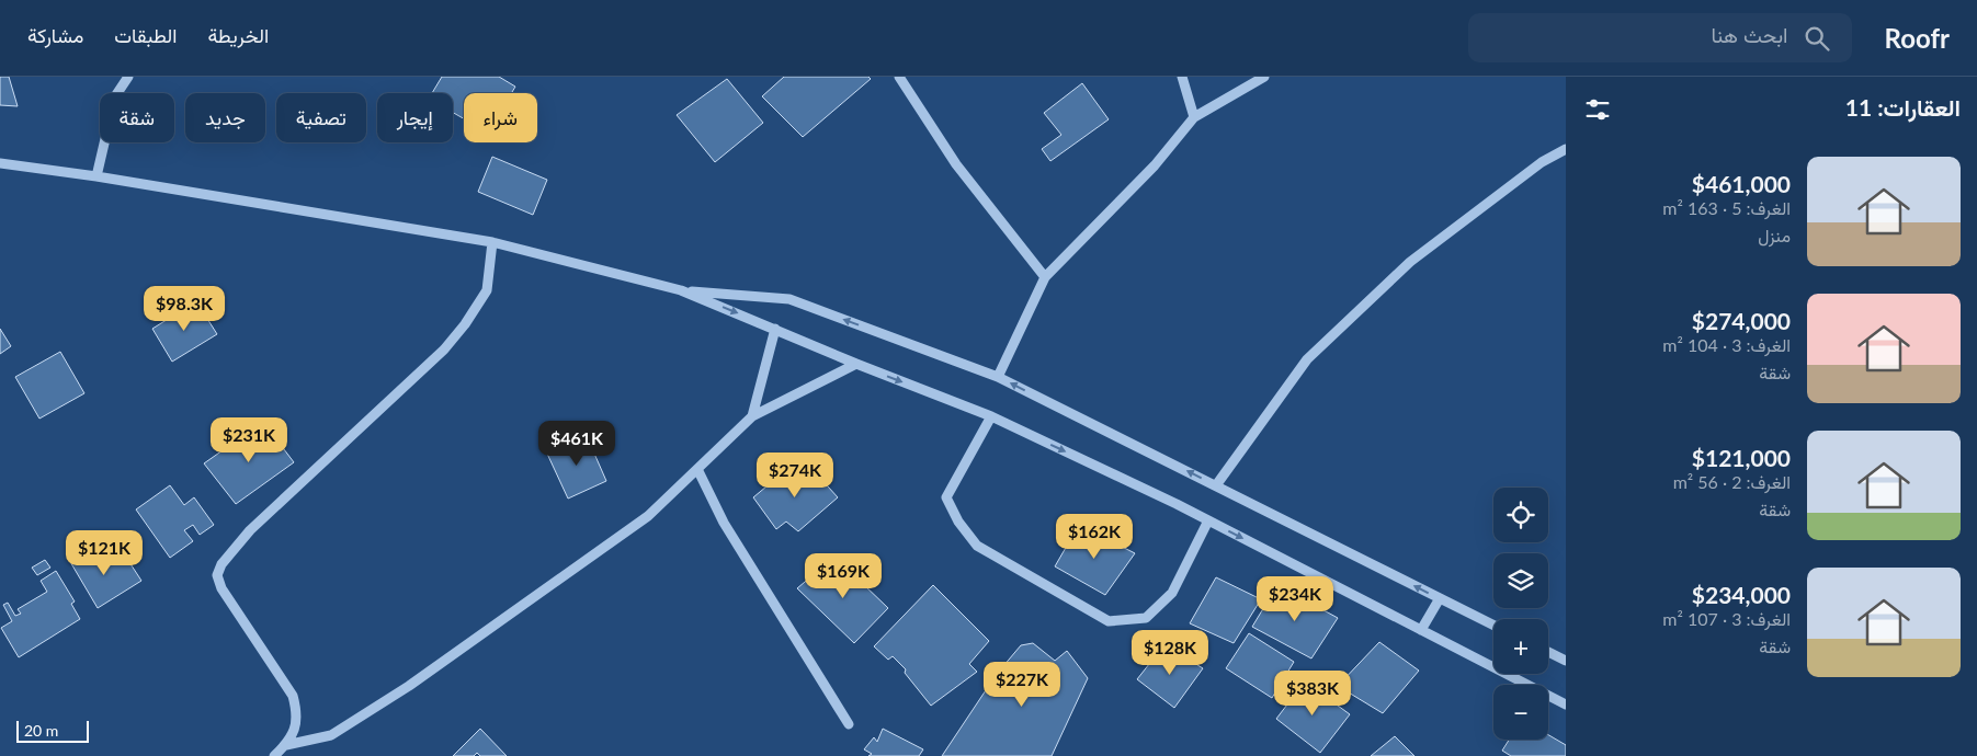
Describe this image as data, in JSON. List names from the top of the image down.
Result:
{
  "scale_bar": "20 m",
  "page": {
    "header": "Roofr",
    "search": "ابحث هنا",
    "nav": ["الخريطة", "الطبقات", "مشاركة"],
    "heading": "العقارات: 11",
    "chip": [
      "شراء",
      "إيجار",
      "تصفية",
      "جديد",
      "شقة"
    ],
    "list": [
      {
        "name": "$461,000",
        "note": "الغرف: 5 · 163 m² · منزل"
      },
      {
        "name": "$274,000",
        "note": "الغرف: 3 · 104 m² · شقة"
      },
      {
        "name": "$121,000",
        "note": "الغرف: 2 · 56 m² · شقة"
      },
      {
        "name": "$234,000",
        "note": "الغرف: 3 · 107 m² · شقة"
      }
    ],
    "price": [
      "$98.3K",
      "$231K",
      "$461K",
      "$274K",
      "$162K",
      "$121K",
      "$169K",
      "$234K",
      "$128K",
      "$227K",
      "$383K"
    ],
    "map_buttons": ["+", "−"],
    "scale": "20 m"
  }
}
